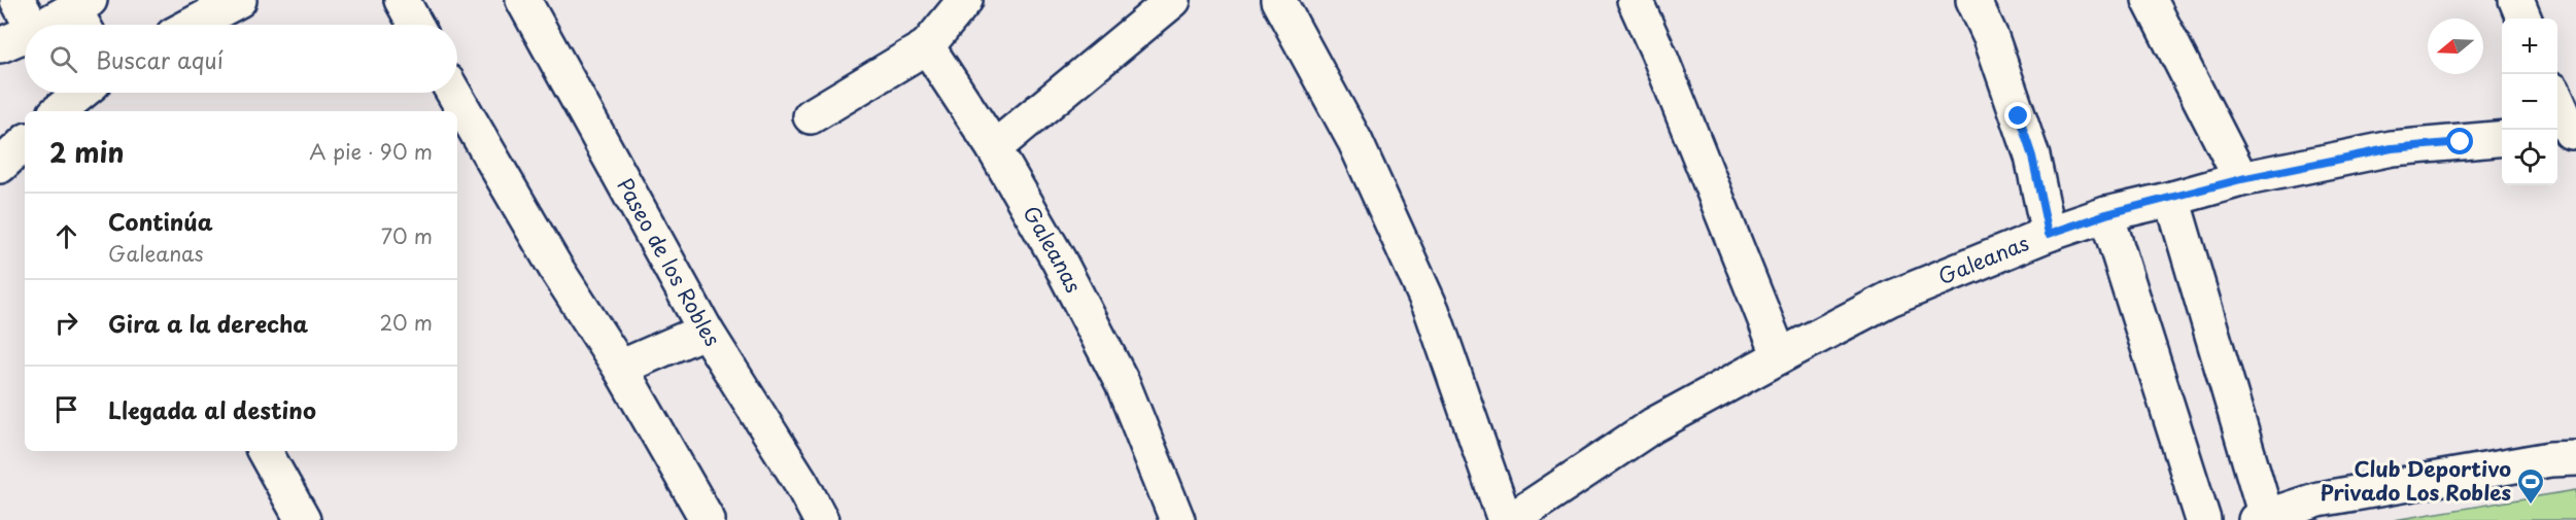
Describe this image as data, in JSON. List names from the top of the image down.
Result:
{
  "streets": {
    "street": ["Galeanas", "Paseo de los Robles"]
  },
  "places": {
    "sports": ["Club Deportivo Privado Los Robles"]
  },
  "north": "left",
  "page": {
    "map_buttons": ["+", "−"],
    "search": "Buscar aquí",
    "heading": ["2 min", "A pie · 90 m"],
    "list": [
      ["Continúa", "Galeanas", "70 m"],
      ["Gira a la derecha", "20 m"],
      "Llegada al destino"
    ]
  }
}
